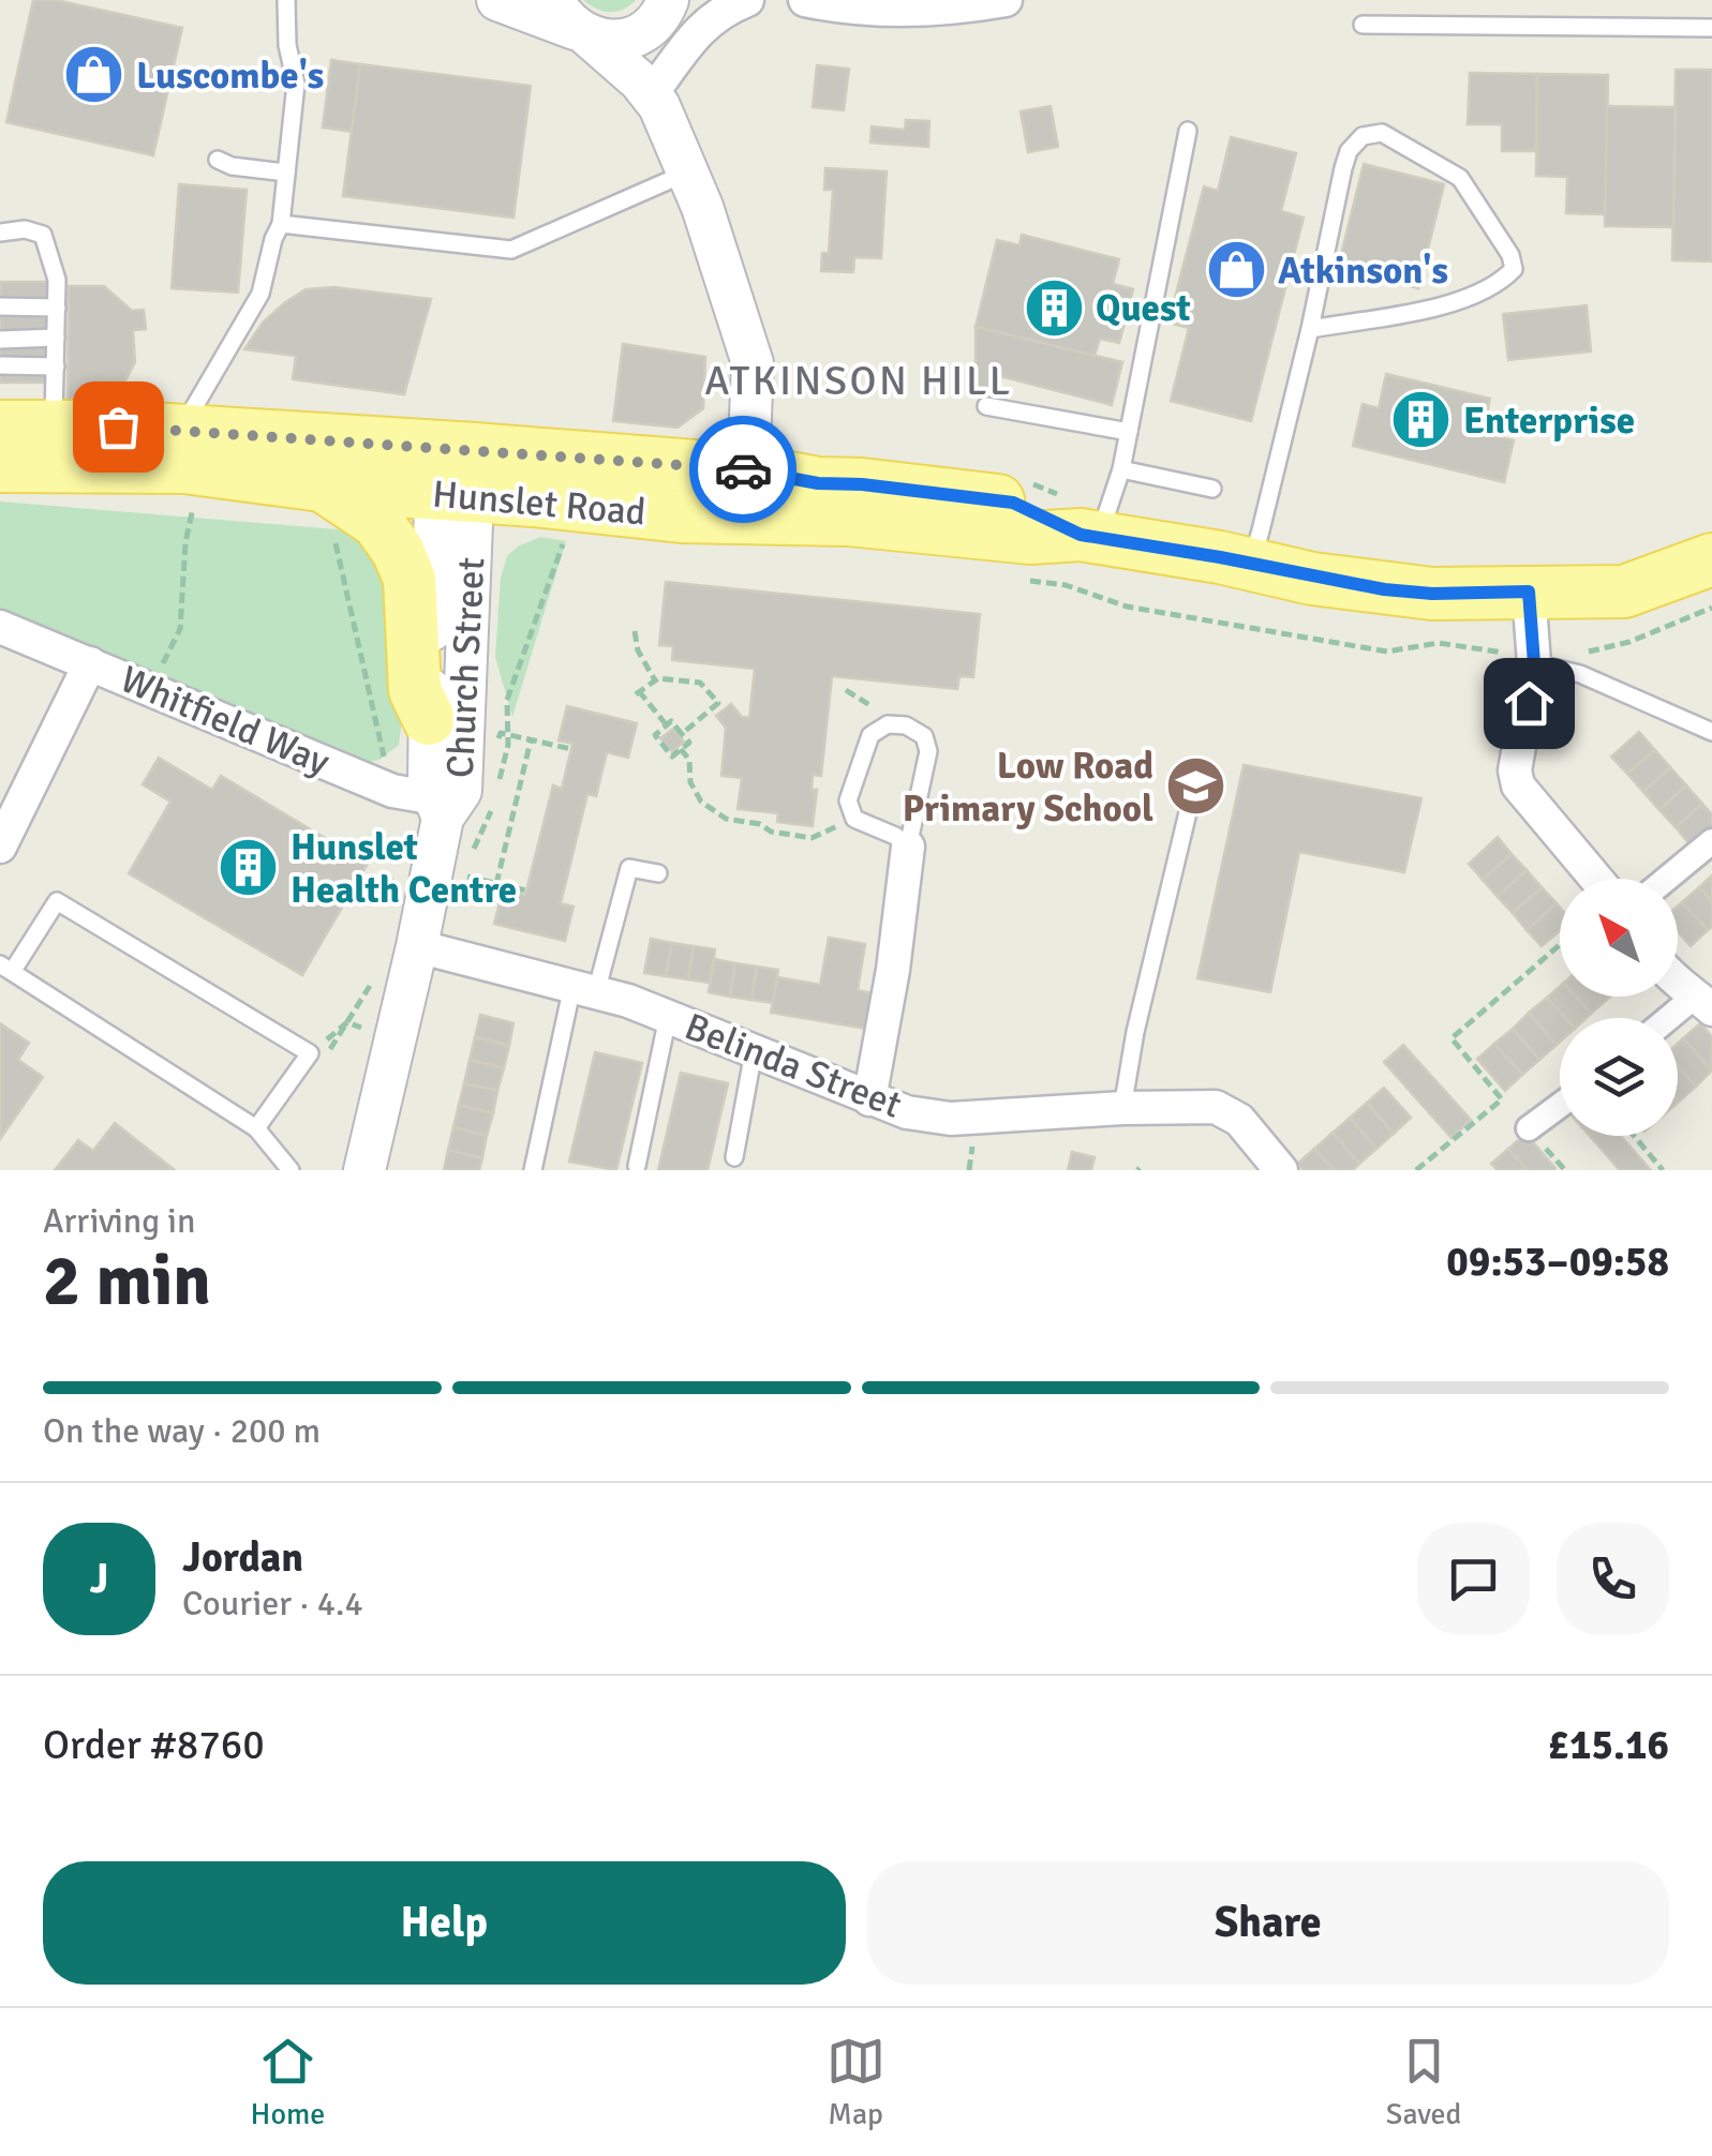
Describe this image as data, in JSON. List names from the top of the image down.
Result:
{
  "streets": {
    "main road": ["Hunslet Road"],
    "street": ["Church Street", "Whitfield Way", "Belinda Street"]
  },
  "crossings": [
    ["Hunslet Road", "Church Street"],
    ["Church Street", "Whitfield Way"],
    ["Church Street", "Belinda Street"]
  ],
  "districts": ["ATKINSON HILL"],
  "places": {
    "shop": ["Luscombe's", "Atkinson's"],
    "building": ["Quest", "Enterprise", "Hunslet Health Centre"],
    "school or university": ["Low Road Primary School"]
  },
  "north": "top left",
  "page": {
    "heading": ["2 min", "Arriving in", "09:53–09:58"],
    "panel": [
      "Jordan",
      "Courier · 4.4",
      "Order #8760",
      "£15.16"
    ],
    "bar": "On the way · 200 m",
    "round": "J",
    "buttons": ["Help", "Share"],
    "tabs": ["Home", "Map", "Saved"]
  }
}
